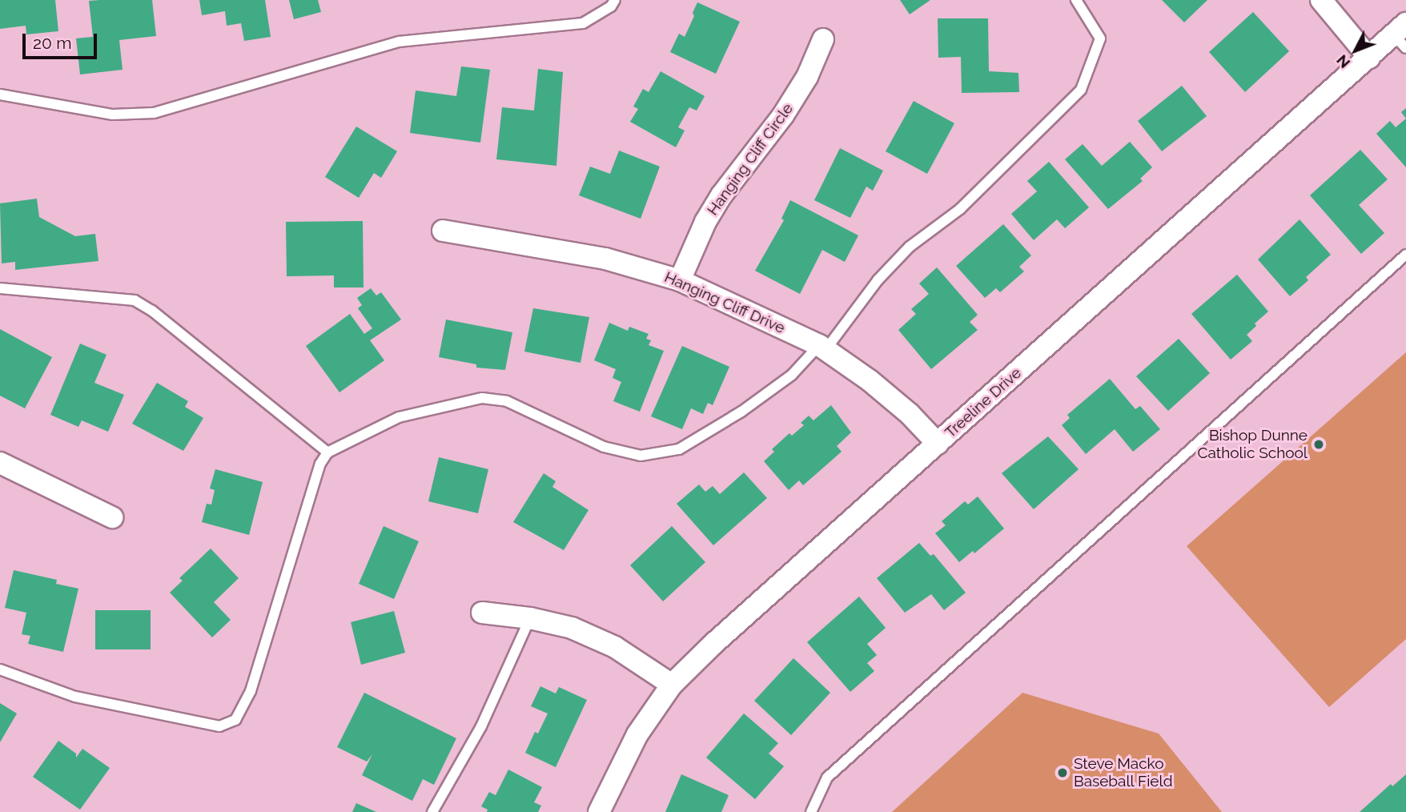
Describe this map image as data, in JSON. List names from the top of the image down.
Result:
{
  "streets": {
    "street": ["Hanging Cliff Circle", "Hanging Cliff Drive", "Treeline Drive"]
  },
  "crossings": [
    ["Hanging Cliff Circle", "Hanging Cliff Drive"],
    ["Hanging Cliff Drive", "Treeline Drive"]
  ],
  "places": ["Bishop Dunne Catholic School", "Steve Macko Baseball Field"],
  "scale_bar": "20 m",
  "north": "bottom left"
}
